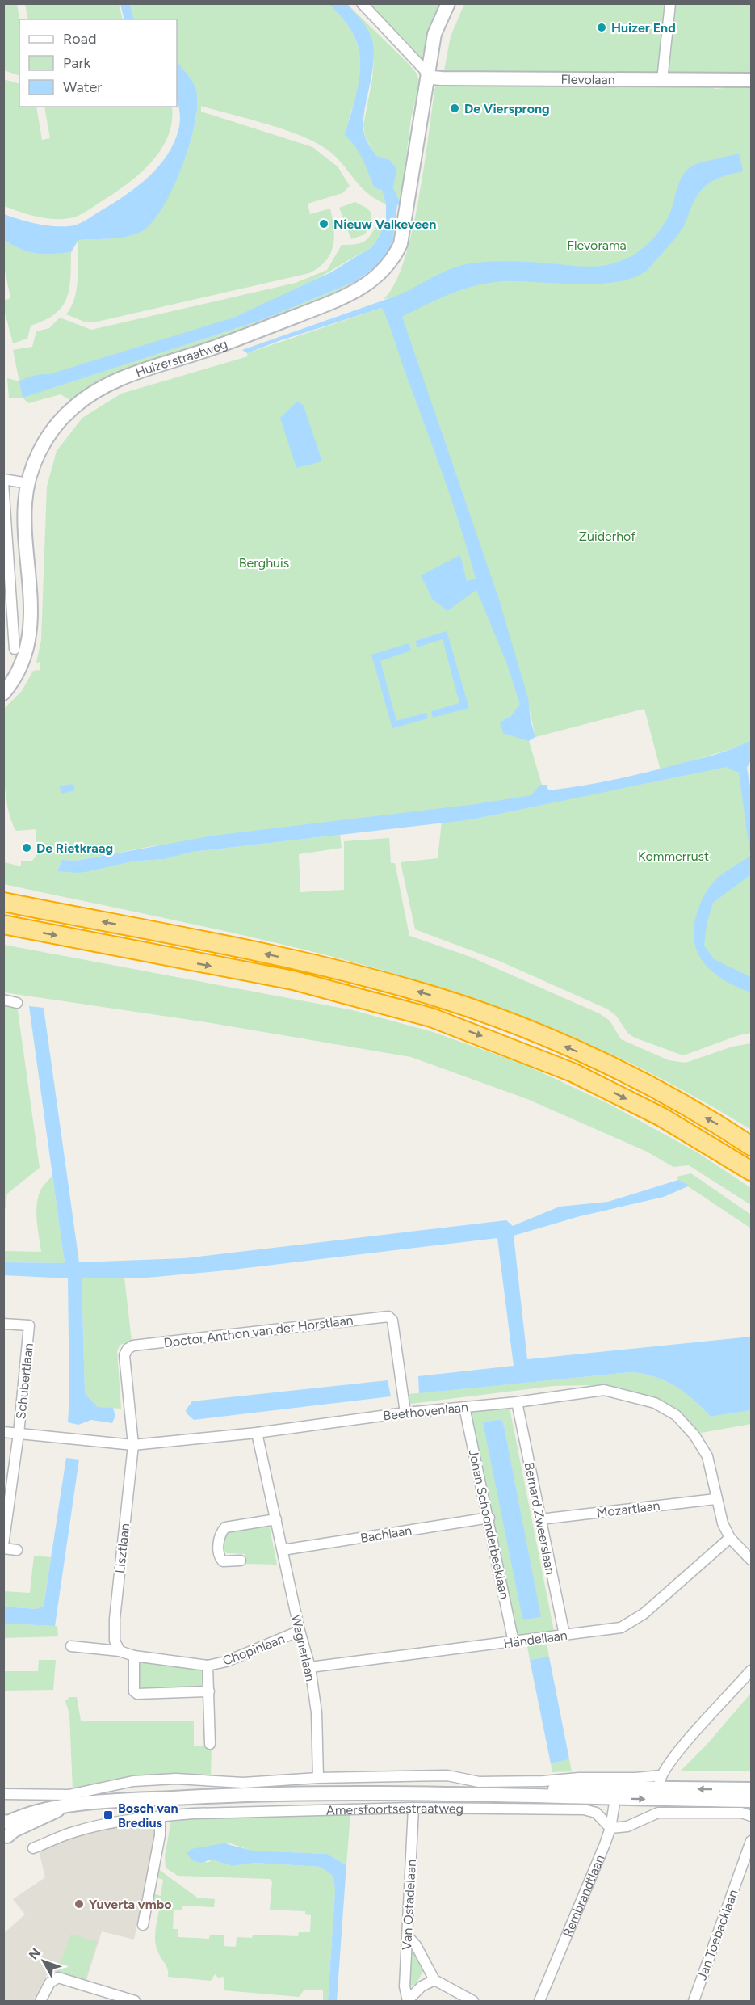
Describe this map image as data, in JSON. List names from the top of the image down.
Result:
{
  "streets": {
    "street": [
      "Flevolaan",
      "Huizerstraatweg",
      "Doctor Anthon van der Horstlaan",
      "Schubertlaan",
      "Beethovenlaan",
      "Mozartlaan",
      "Bernard Zweerslaan",
      "Johan Schoonderbeeklaan",
      "Bachlaan",
      "Lisztlaan",
      "Händellaan",
      "Wagnerlaan",
      "Chopinlaan",
      "Amersfoortsestraatweg",
      "Rembrandtlaan",
      "Van Ostadelaan",
      "Jan Toebacklaan"
    ]
  },
  "crossings": [
    ["Flevolaan", "Huizerstraatweg"],
    ["Doctor Anthon van der Horstlaan", "Beethovenlaan"],
    ["Doctor Anthon van der Horstlaan", "Lisztlaan"],
    ["Schubertlaan", "Beethovenlaan"],
    ["Beethovenlaan", "Mozartlaan"],
    ["Beethovenlaan", "Bernard Zweerslaan"],
    ["Beethovenlaan", "Johan Schoonderbeeklaan"],
    ["Beethovenlaan", "Lisztlaan"],
    ["Beethovenlaan", "Händellaan"],
    ["Beethovenlaan", "Wagnerlaan"],
    ["Mozartlaan", "Bernard Zweerslaan"],
    ["Bernard Zweerslaan", "Händellaan"],
    ["Johan Schoonderbeeklaan", "Bachlaan"],
    ["Johan Schoonderbeeklaan", "Händellaan"],
    ["Bachlaan", "Wagnerlaan"],
    ["Lisztlaan", "Chopinlaan"],
    ["Händellaan", "Wagnerlaan"],
    ["Wagnerlaan", "Chopinlaan"],
    ["Wagnerlaan", "Amersfoortsestraatweg"],
    ["Amersfoortsestraatweg", "Rembrandtlaan"],
    ["Amersfoortsestraatweg", "Van Ostadelaan"]
  ],
  "parks": [
    "Flevorama",
    "Zuiderhof",
    "Berghuis",
    "Kommerrust"
  ],
  "places": {
    "other": [
      "Huizer End",
      "De Viersprong",
      "Nieuw Valkeveen",
      "De Rietkraag",
      "Yuverta vmbo"
    ],
    "transit": ["Bosch van Bredius"]
  },
  "legend": ["Road", "Park", "Water"],
  "north": "top left"
}
